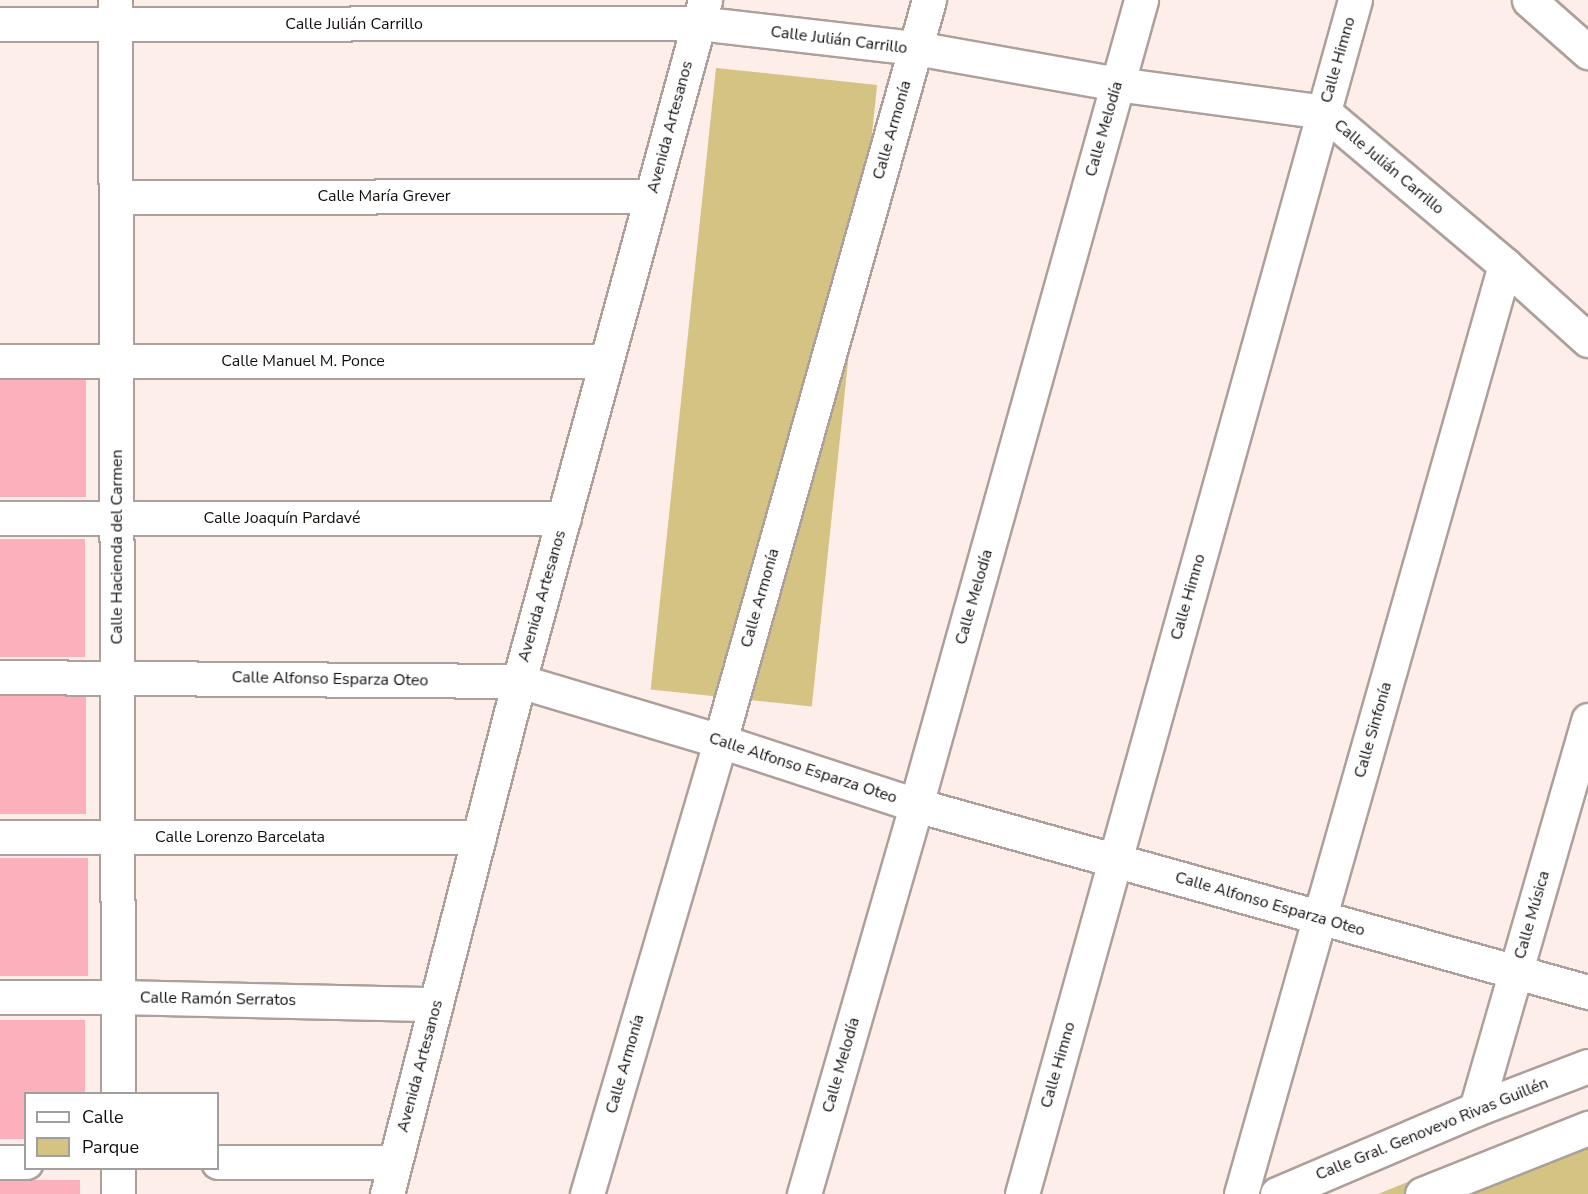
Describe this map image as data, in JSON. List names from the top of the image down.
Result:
{
  "streets": {
    "street": [
      "Calle Julián Carrillo",
      "Calle Himno",
      "Avenida Artesanos",
      "Calle Melodía",
      "Calle Armonía",
      "Calle María Grever",
      "Calle Manuel M. Ponce",
      "Calle Joaquín Pardavé",
      "Calle Hacienda del Carmen",
      "Calle Alfonso Esparza Oteo",
      "Calle Sinfonía",
      "Calle Lorenzo Barcelata",
      "Calle Música",
      "Calle Ramón Serratos",
      "Calle Gral. Genovevo Rivas Guillén"
    ]
  },
  "crossings": [
    ["Calle Julián Carrillo", "Calle Himno"],
    ["Calle Julián Carrillo", "Avenida Artesanos"],
    ["Calle Julián Carrillo", "Calle Melodía"],
    ["Calle Julián Carrillo", "Calle Armonía"],
    ["Calle Julián Carrillo", "Calle Hacienda del Carmen"],
    ["Calle Julián Carrillo", "Calle Sinfonía"],
    ["Calle Himno", "Calle Alfonso Esparza Oteo"],
    ["Avenida Artesanos", "Calle María Grever"],
    ["Avenida Artesanos", "Calle Manuel M. Ponce"],
    ["Avenida Artesanos", "Calle Joaquín Pardavé"],
    ["Avenida Artesanos", "Calle Alfonso Esparza Oteo"],
    ["Avenida Artesanos", "Calle Lorenzo Barcelata"],
    ["Avenida Artesanos", "Calle Ramón Serratos"],
    ["Calle Melodía", "Calle Alfonso Esparza Oteo"],
    ["Calle Armonía", "Calle Alfonso Esparza Oteo"],
    ["Calle María Grever", "Calle Hacienda del Carmen"],
    ["Calle Manuel M. Ponce", "Calle Hacienda del Carmen"],
    ["Calle Joaquín Pardavé", "Calle Hacienda del Carmen"],
    ["Calle Hacienda del Carmen", "Calle Alfonso Esparza Oteo"],
    ["Calle Hacienda del Carmen", "Calle Lorenzo Barcelata"],
    ["Calle Hacienda del Carmen", "Calle Ramón Serratos"],
    ["Calle Alfonso Esparza Oteo", "Calle Sinfonía"],
    ["Calle Alfonso Esparza Oteo", "Calle Música"],
    ["Calle Música", "Calle Gral. Genovevo Rivas Guillén"]
  ],
  "legend": ["Calle", "Parque"]
}
